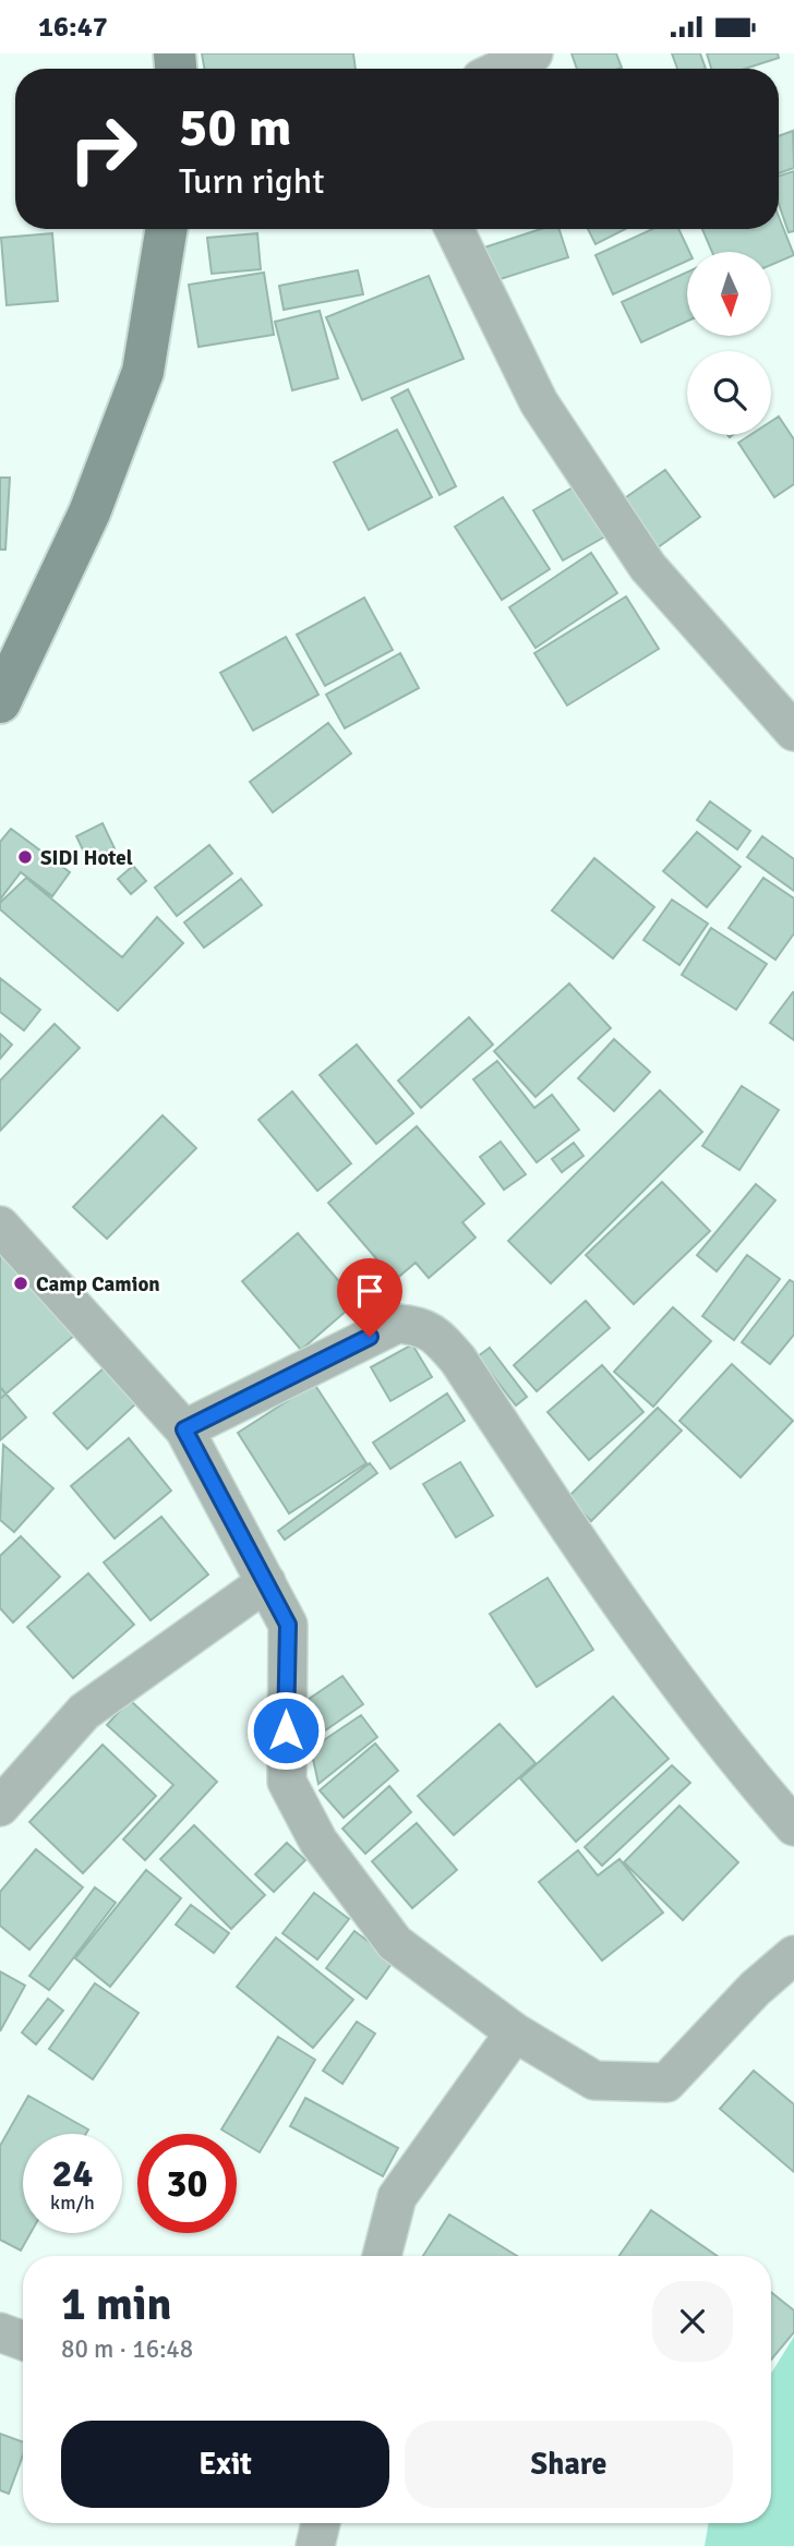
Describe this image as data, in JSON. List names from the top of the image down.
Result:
{
  "places": ["SIDI Hotel", "Camp Camion"],
  "north": "bottom",
  "page": {
    "status": "16:47",
    "turn": ["50 m", "Turn right"],
    "speed": "24 km/h",
    "limit": "30",
    "heading": ["1 min", "80 m · 16:48"],
    "buttons": ["Exit", "Share"]
  }
}
